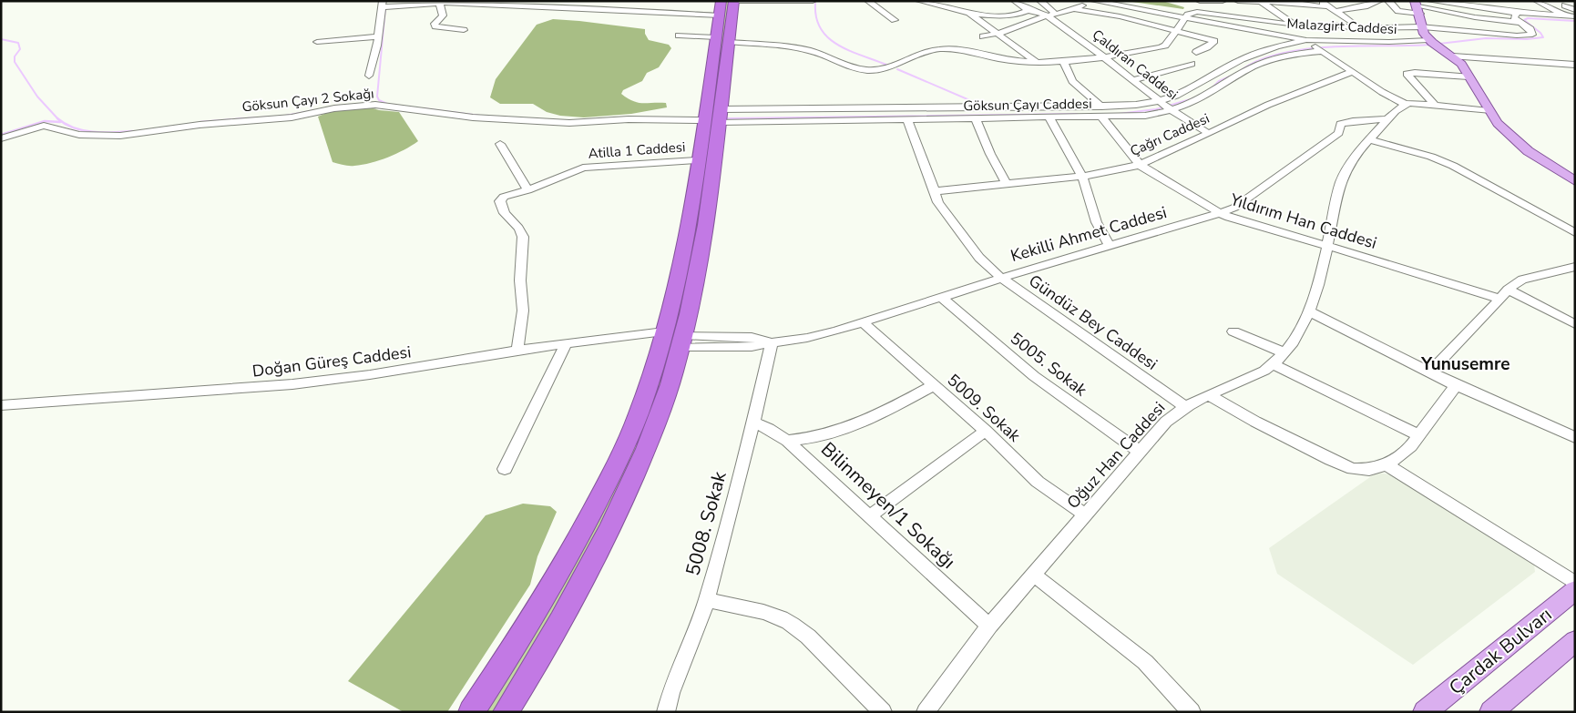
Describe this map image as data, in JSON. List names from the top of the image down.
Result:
{
  "streets": {
    "main road": ["Çardak Bulvarı"],
    "street": [
      "Malazgirt Caddesi",
      "Çaldıran Caddesi",
      "Göksun Çayı 2 Sokağı",
      "Göksun Çayı Caddesi",
      "Çağrı Caddesi",
      "Atilla 1 Caddesi",
      "Yıldırım Han Caddesi",
      "Kekilli Ahmet Caddesi",
      "Gündüz Bey Caddesi",
      "Doğan Güreş Caddesi",
      "5005. Sokak",
      "5009. Sokak",
      "Oğuz Han Caddesi",
      "Bilinmeyen/1 Sokağı",
      "5008. Sokak"
    ]
  },
  "crossings": [
    ["Malazgirt Caddesi", "Göksun Çayı Caddesi"],
    ["Çaldıran Caddesi", "Göksun Çayı Caddesi"],
    ["Çaldıran Caddesi", "Çağrı Caddesi"],
    ["Göksun Çayı 2 Sokağı", "Göksun Çayı Caddesi"],
    ["Göksun Çayı Caddesi", "Yıldırım Han Caddesi"],
    ["Göksun Çayı Caddesi", "Gündüz Bey Caddesi"],
    ["Çağrı Caddesi", "Yıldırım Han Caddesi"],
    ["Çağrı Caddesi", "Gündüz Bey Caddesi"],
    ["Yıldırım Han Caddesi", "Kekilli Ahmet Caddesi"],
    ["Yıldırım Han Caddesi", "Oğuz Han Caddesi"],
    ["Kekilli Ahmet Caddesi", "Gündüz Bey Caddesi"],
    ["Kekilli Ahmet Caddesi", "5005. Sokak"],
    ["Kekilli Ahmet Caddesi", "5009. Sokak"],
    ["Kekilli Ahmet Caddesi", "Oğuz Han Caddesi"],
    ["Kekilli Ahmet Caddesi", "5008. Sokak"],
    ["Gündüz Bey Caddesi", "Oğuz Han Caddesi"],
    ["5005. Sokak", "Oğuz Han Caddesi"],
    ["5009. Sokak", "Oğuz Han Caddesi"],
    ["Oğuz Han Caddesi", "Bilinmeyen/1 Sokağı"],
    ["Bilinmeyen/1 Sokağı", "5008. Sokak"]
  ],
  "districts": ["Yunusemre"]
}
